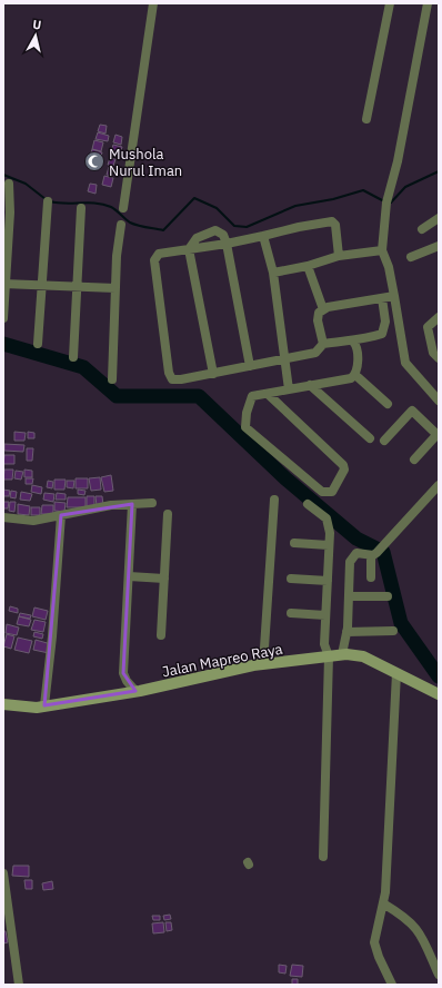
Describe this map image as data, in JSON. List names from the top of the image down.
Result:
{
  "streets": {
    "street": ["Jalan Mapreo Raya"]
  },
  "places": {
    "mosque": ["Mushola Nurul Iman"]
  },
  "north": "top"
}
